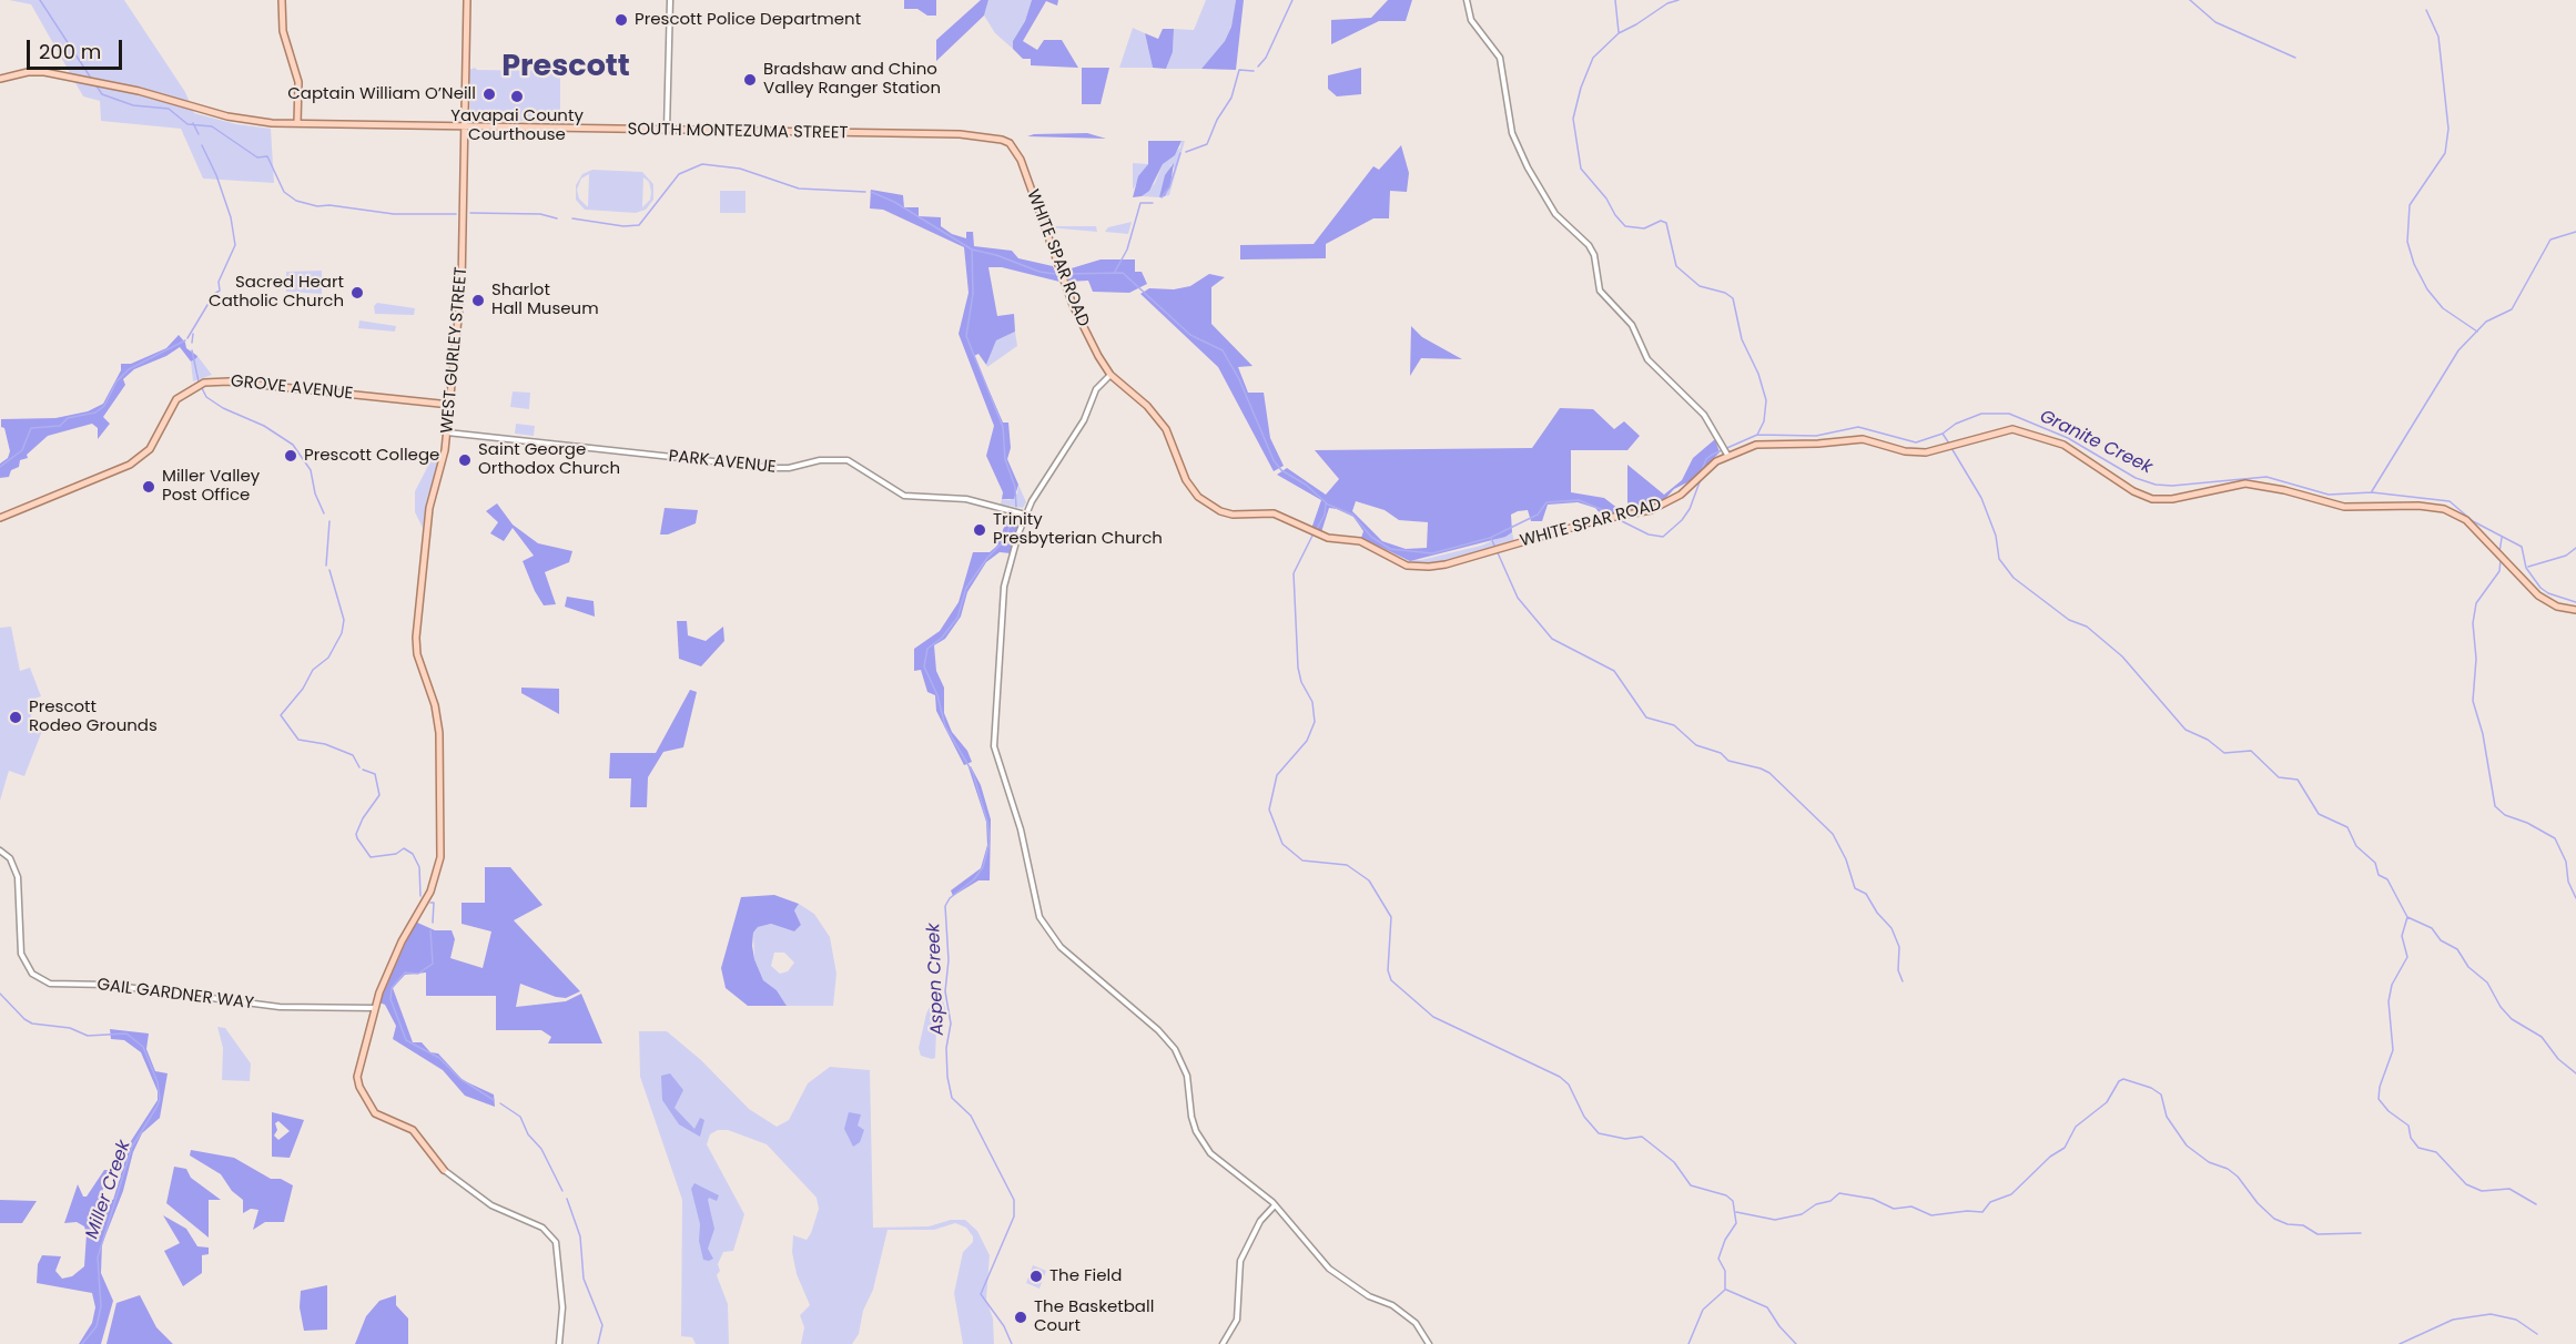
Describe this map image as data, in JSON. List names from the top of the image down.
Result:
{
  "streets": {
    "main road": [
      "SOUTH MONTEZUMA STREET",
      "WHITE SPAR ROAD",
      "WEST GURLEY STREET",
      "GROVE AVENUE"
    ],
    "street": ["PARK AVENUE", "GAIL GARDNER WAY"]
  },
  "crossings": [
    ["SOUTH MONTEZUMA STREET", "WHITE SPAR ROAD"],
    ["SOUTH MONTEZUMA STREET", "WEST GURLEY STREET"],
    ["WEST GURLEY STREET", "GROVE AVENUE"],
    ["WEST GURLEY STREET", "PARK AVENUE"],
    ["WEST GURLEY STREET", "GAIL GARDNER WAY"]
  ],
  "districts": ["Prescott"],
  "water": ["Granite Creek", "Aspen Creek", "Miller Creek"],
  "places": [
    "Prescott Police Department",
    "Bradshaw and Chino Valley Ranger Station",
    "Captain William O’Neill",
    "Yavapai County Courthouse",
    "Sacred Heart Catholic Church",
    "Sharlot Hall Museum",
    "Prescott College",
    "Saint George Orthodox Church",
    "Miller Valley Post Office",
    "Trinity Presbyterian Church",
    "Prescott Rodeo Grounds",
    "The Field",
    "The Basketball Court"
  ],
  "scale_bar": "200 m"
}
